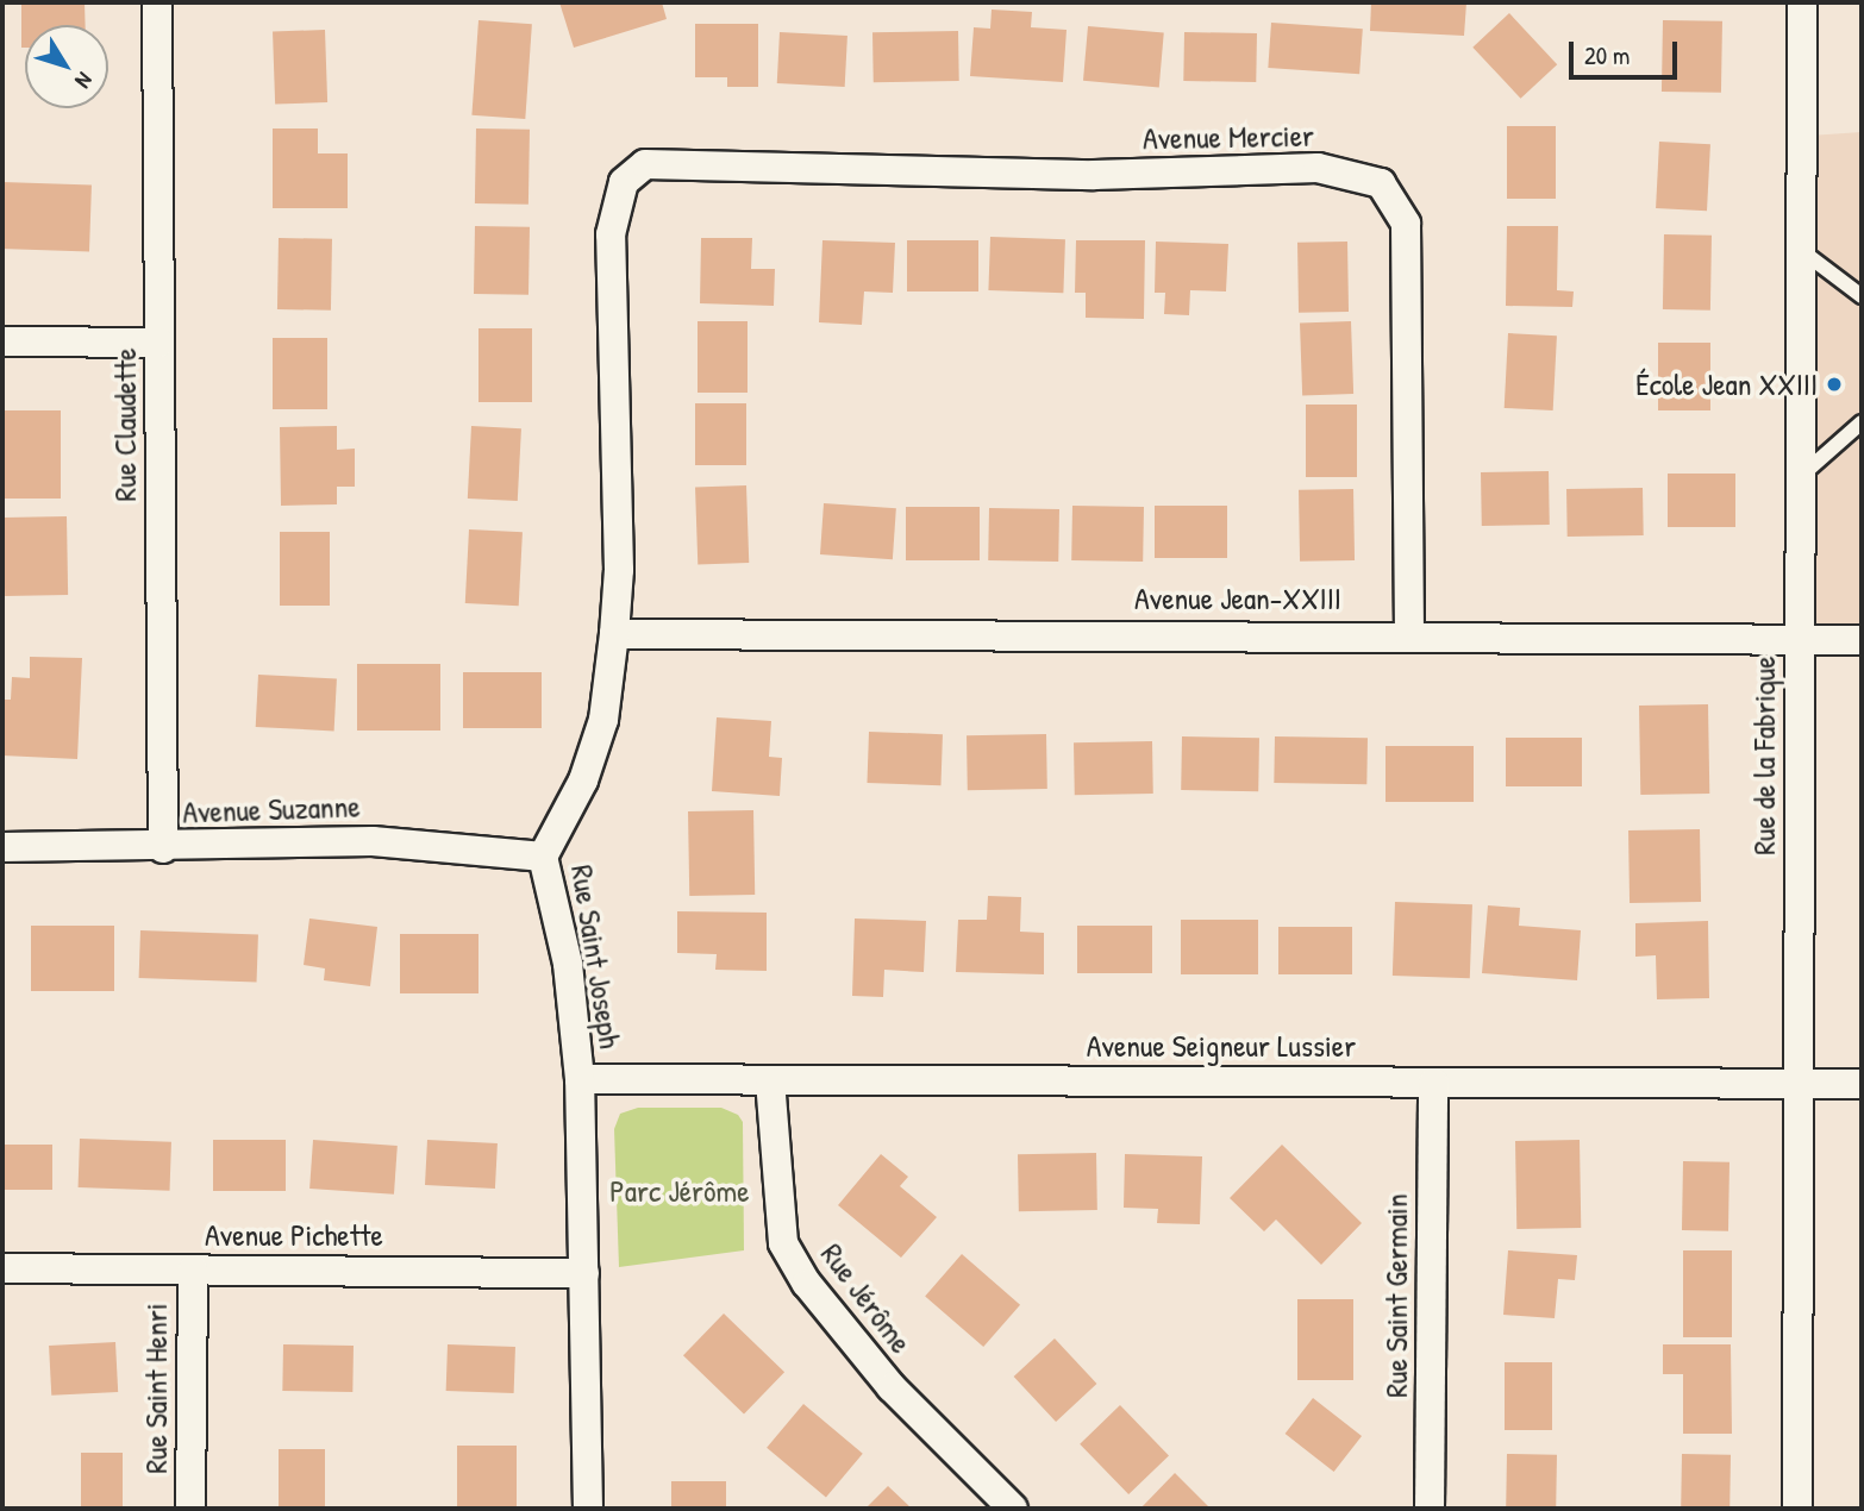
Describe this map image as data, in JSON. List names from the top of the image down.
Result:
{
  "streets": {
    "street": [
      "Avenue Mercier",
      "Rue Claudette",
      "Avenue Jean-XXIII",
      "Rue de la Fabrique",
      "Avenue Suzanne",
      "Rue Saint Joseph",
      "Avenue Seigneur Lussier",
      "Avenue Pichette",
      "Rue Saint Germain",
      "Rue Jérôme",
      "Rue Saint Henri"
    ]
  },
  "crossings": [
    ["Avenue Mercier", "Avenue Jean-XXIII"],
    ["Avenue Mercier", "Rue Saint Joseph"],
    ["Rue Claudette", "Avenue Suzanne"],
    ["Avenue Jean-XXIII", "Rue de la Fabrique"],
    ["Avenue Jean-XXIII", "Rue Saint Joseph"],
    ["Rue de la Fabrique", "Avenue Seigneur Lussier"],
    ["Avenue Suzanne", "Rue Saint Joseph"],
    ["Rue Saint Joseph", "Avenue Seigneur Lussier"],
    ["Rue Saint Joseph", "Avenue Pichette"],
    ["Avenue Seigneur Lussier", "Rue Saint Germain"],
    ["Avenue Seigneur Lussier", "Rue Jérôme"],
    ["Avenue Pichette", "Rue Saint Henri"]
  ],
  "parks": ["Parc Jérôme"],
  "places": ["École Jean XXIII"],
  "scale_bar": "20 m",
  "north": "bottom right"
}
